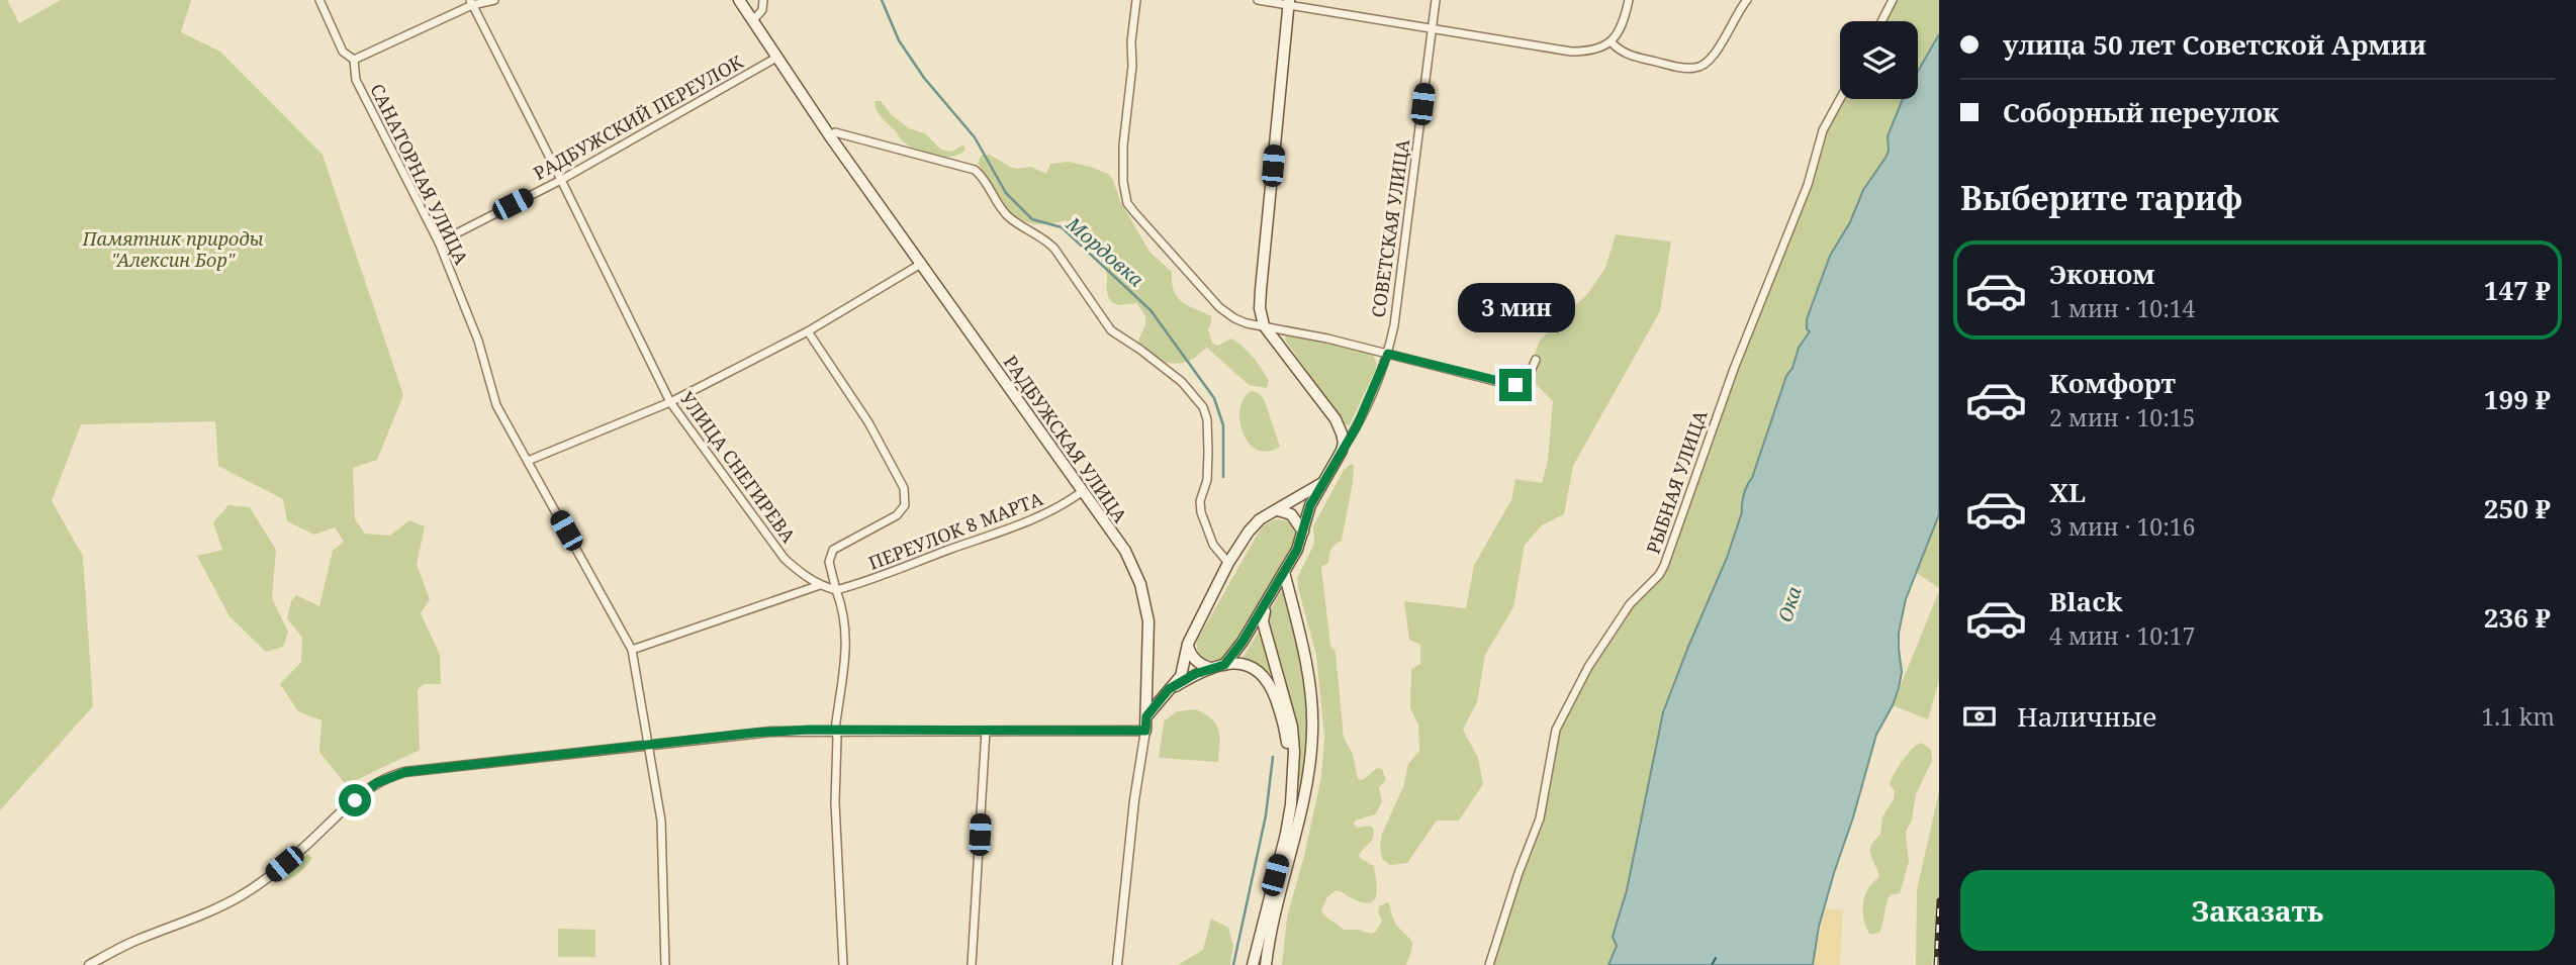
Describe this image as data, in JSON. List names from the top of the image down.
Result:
{
  "streets": {
    "main road": ["РАДБУЖСКАЯ УЛИЦА"],
    "street": [
      "РАДБУЖСКИЙ ПЕРЕУЛОК",
      "САНАТОРНАЯ УЛИЦА",
      "СОВЕТСКАЯ УЛИЦА",
      "УЛИЦА СНЕГИРЕВА",
      "РЫБНАЯ УЛИЦА",
      "ПЕРЕУЛОК 8 МАРТА"
    ]
  },
  "crossings": [
    ["РАДБУЖСКИЙ ПЕРЕУЛОК", "САНАТОРНАЯ УЛИЦА"],
    ["РАДБУЖСКИЙ ПЕРЕУЛОК", "РАДБУЖСКАЯ УЛИЦА"],
    ["РАДБУЖСКИЙ ПЕРЕУЛОК", "УЛИЦА СНЕГИРЕВА"],
    ["РАДБУЖСКАЯ УЛИЦА", "ПЕРЕУЛОК 8 МАРТА"],
    ["УЛИЦА СНЕГИРЕВА", "ПЕРЕУЛОК 8 МАРТА"]
  ],
  "water": ["Мордовка", "Ока"],
  "parks": ["Памятник природы \"Алексин Бор\""],
  "page": {
    "banner": ["улица 50 лет Советской Армии", "Соборный переулок"],
    "heading": "Выберите тариф",
    "list": [
      {
        "name": "Эконом",
        "note": "1 мин · 10:14",
        "value": "147 ₽"
      },
      {
        "name": "Комфорт",
        "note": "2 мин · 10:15",
        "value": "199 ₽"
      },
      {
        "name": "XL",
        "note": "3 мин · 10:16",
        "value": "250 ₽"
      },
      {
        "name": "Black",
        "note": "4 мин · 10:17",
        "value": "236 ₽"
      }
    ],
    "bubble": "3 мин",
    "pay": ["Наличные", "1.1 km"],
    "buttons": "Заказать"
  }
}
